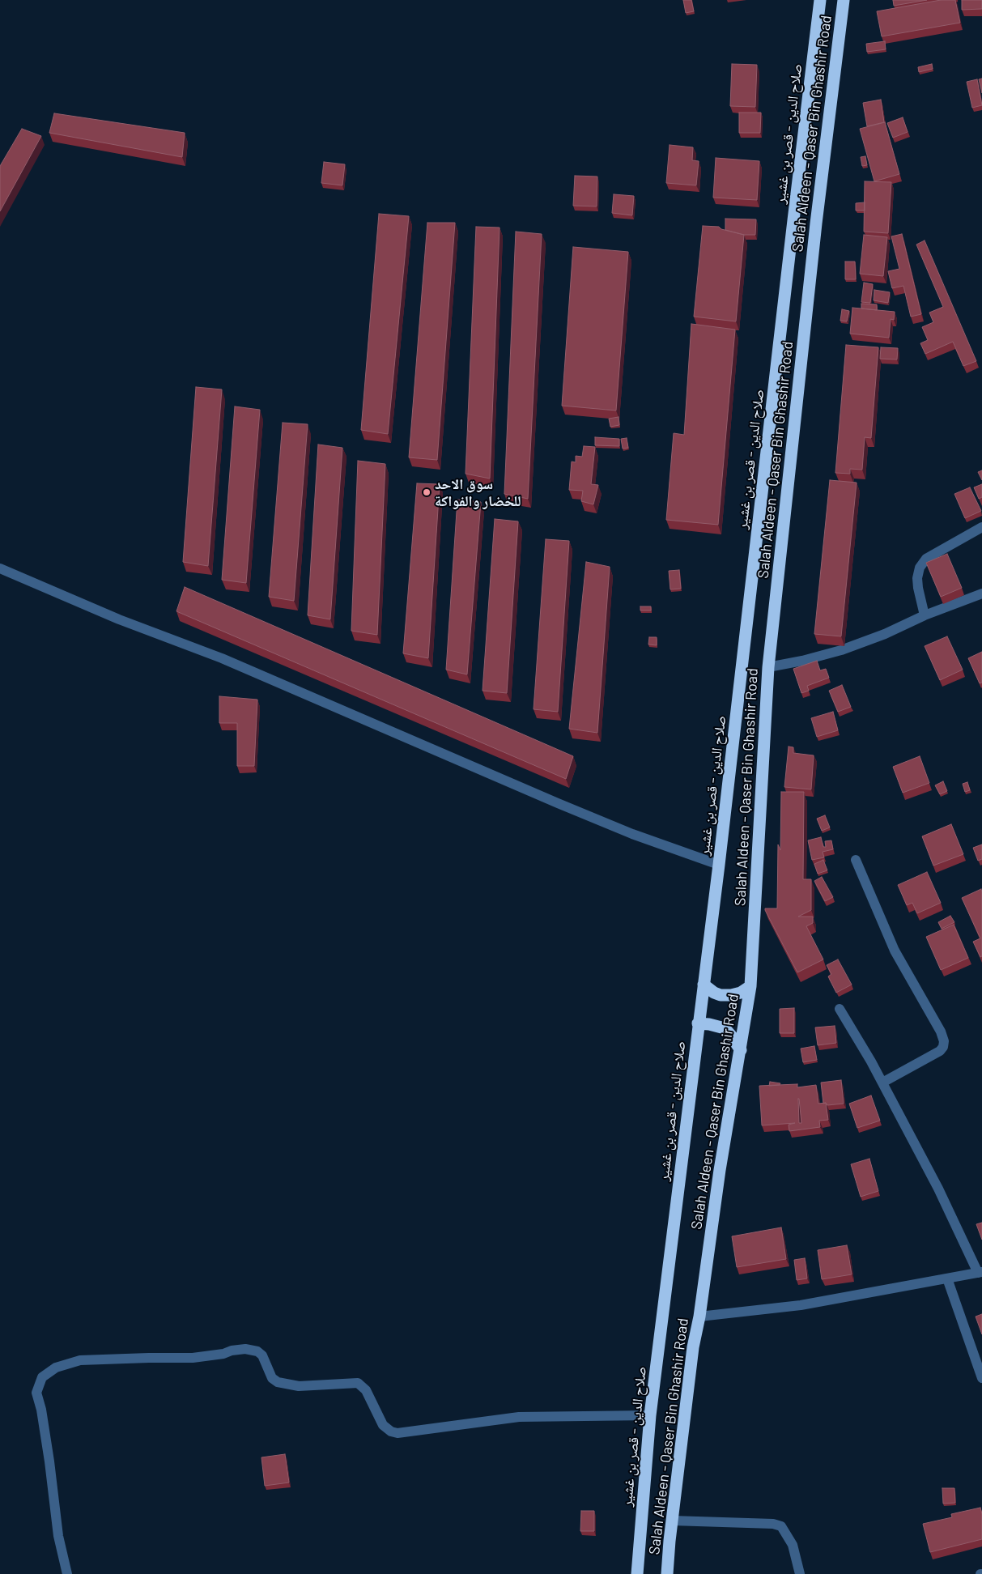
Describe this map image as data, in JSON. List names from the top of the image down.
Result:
{
  "streets": {
    "highway": ["صلاح الدين - قصر بن غشير", "Salah Aldeen - Qaser Bin Ghashir Road"]
  },
  "places": ["سوق الاحد للخضار والفواكة"]
}
